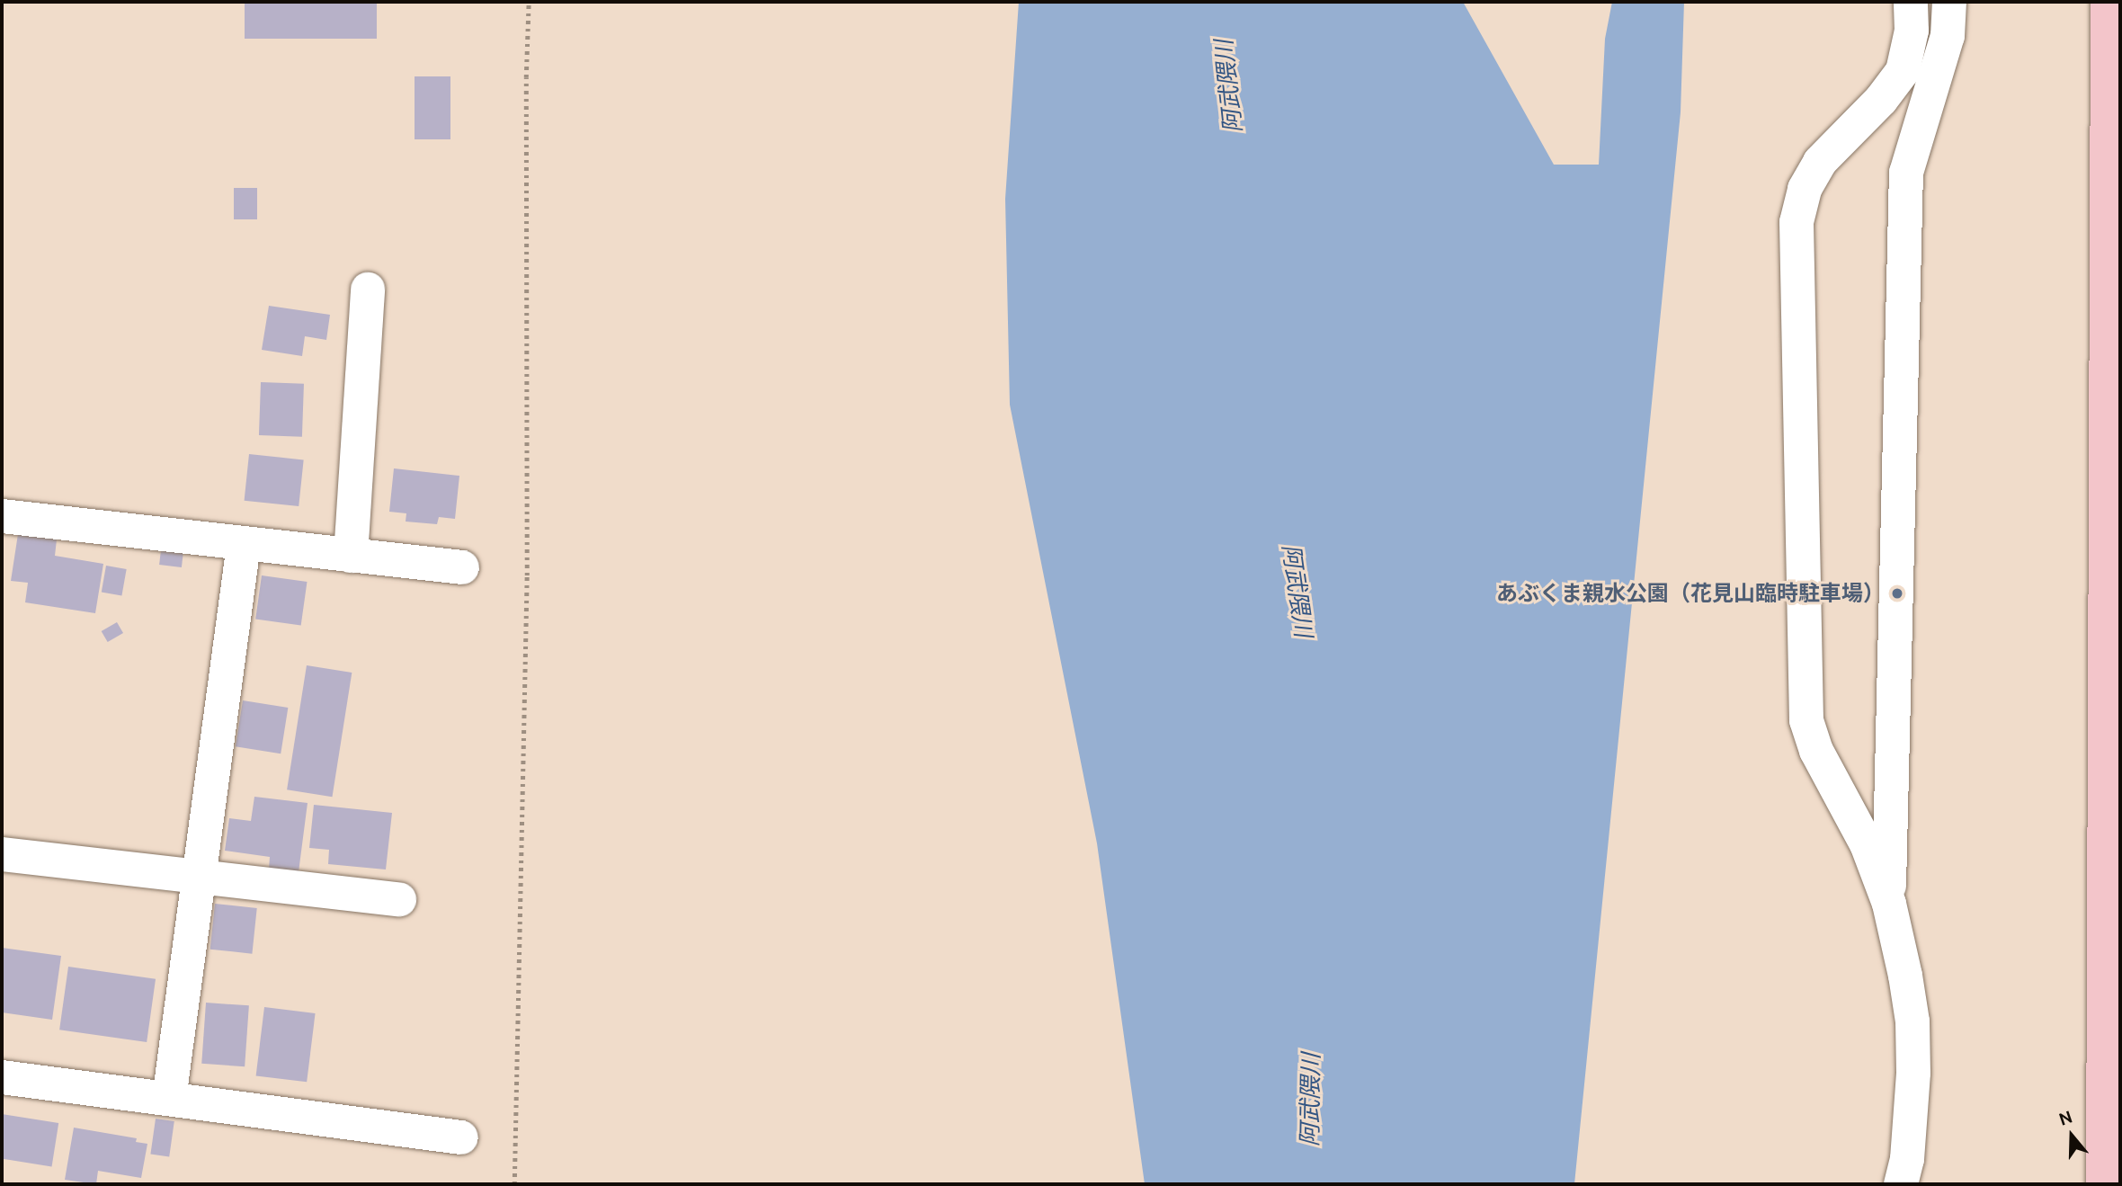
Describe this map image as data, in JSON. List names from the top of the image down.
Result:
{
  "water": ["阿武隈川"],
  "places": ["あぶくま親水公園（花見山臨時駐車場）"],
  "north": "top"
}
